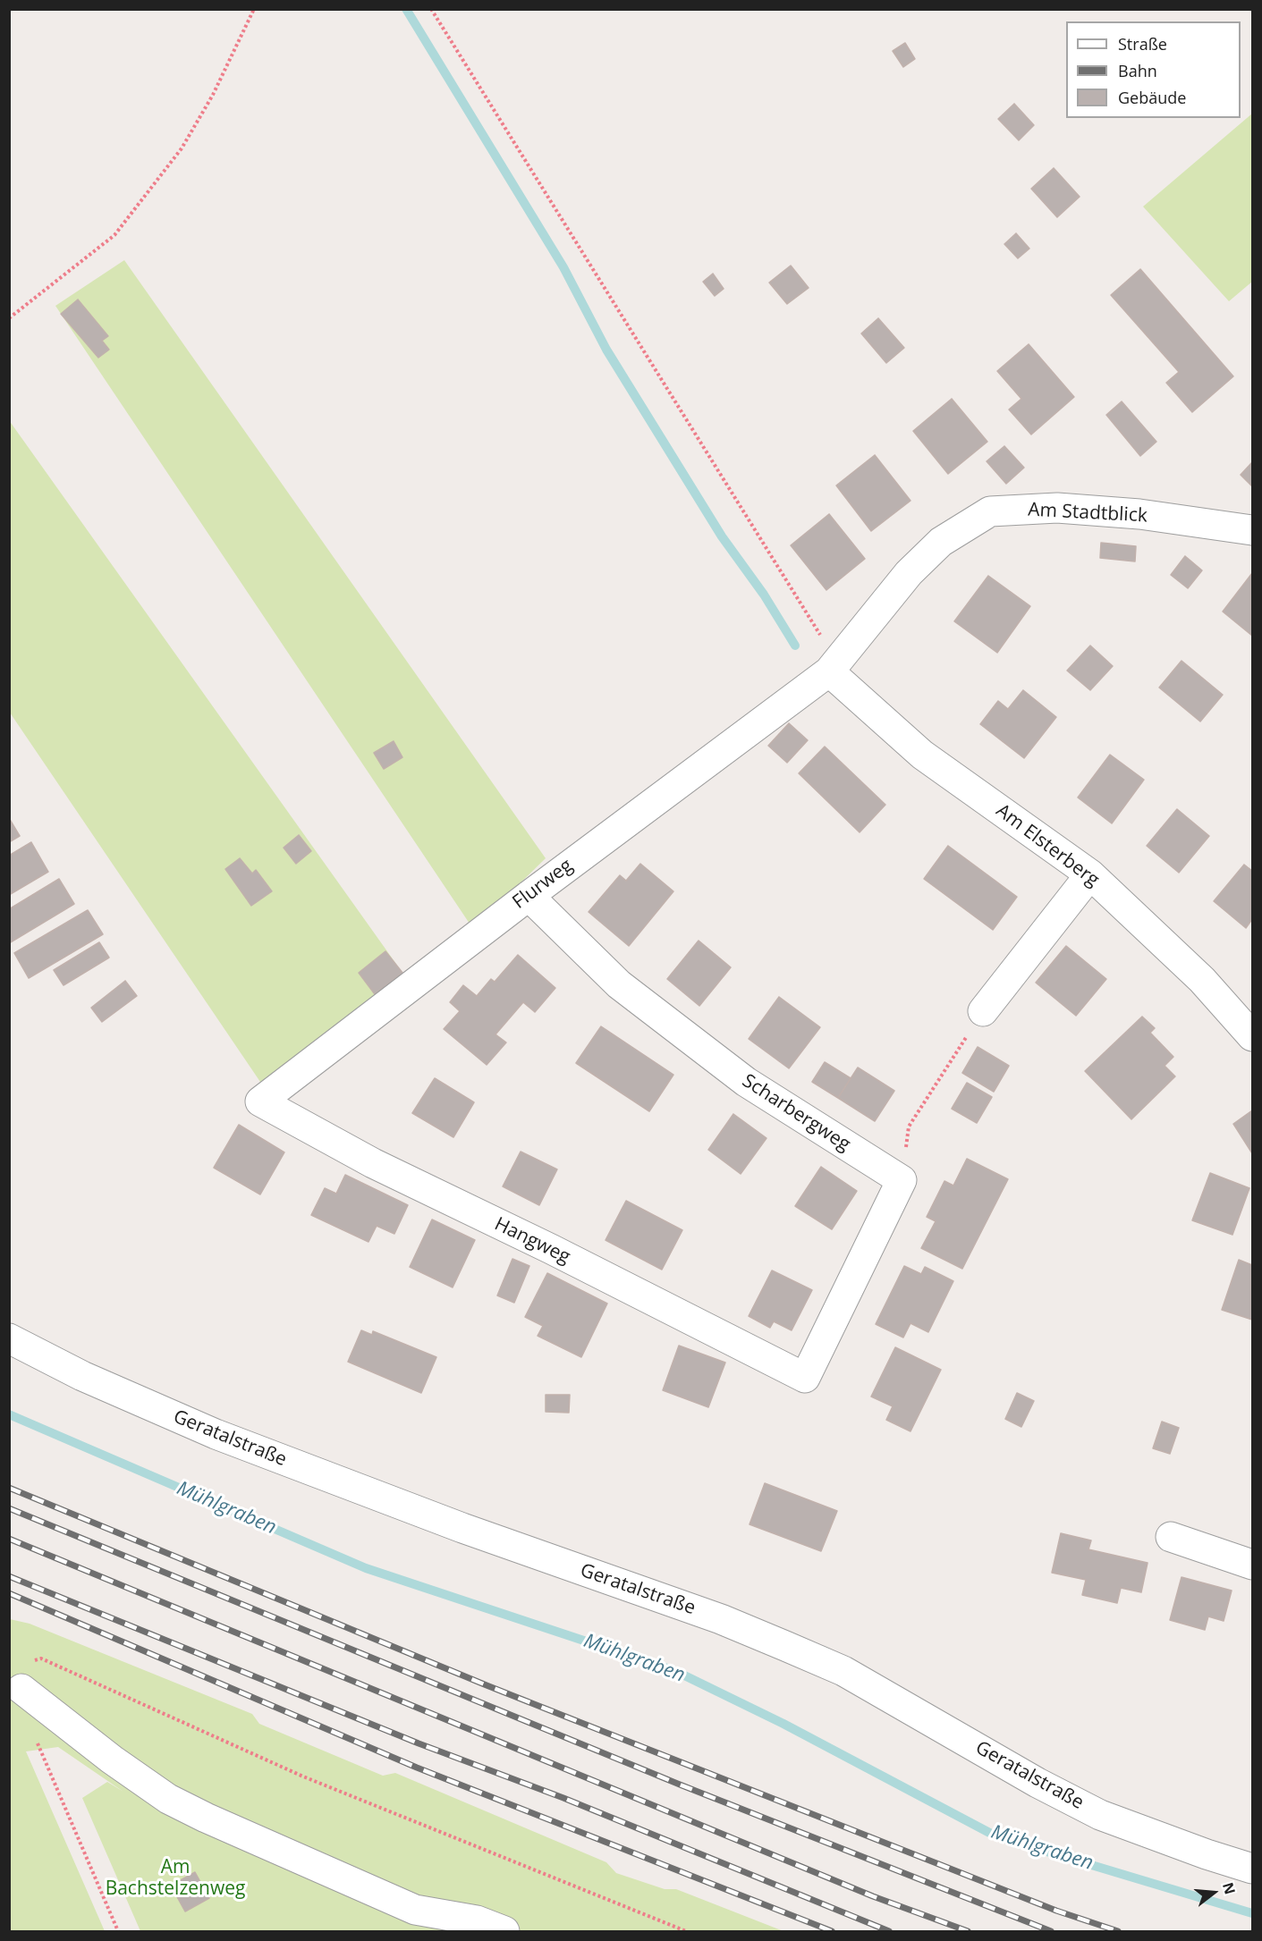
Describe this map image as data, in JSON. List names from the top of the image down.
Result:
{
  "streets": {
    "street": [
      "Am Stadtblick",
      "Am Elsterberg",
      "Flurweg",
      "Scharbergweg",
      "Hangweg",
      "Geratalstraße"
    ]
  },
  "crossings": [
    ["Am Stadtblick", "Am Elsterberg"],
    ["Am Stadtblick", "Flurweg"],
    ["Am Elsterberg", "Flurweg"],
    ["Flurweg", "Scharbergweg"],
    ["Flurweg", "Hangweg"],
    ["Scharbergweg", "Hangweg"]
  ],
  "water": ["Mühlgraben"],
  "parks": ["Am Bachstelzenweg"],
  "legend": ["Straße", "Bahn", "Gebäude"],
  "north": "right"
}
